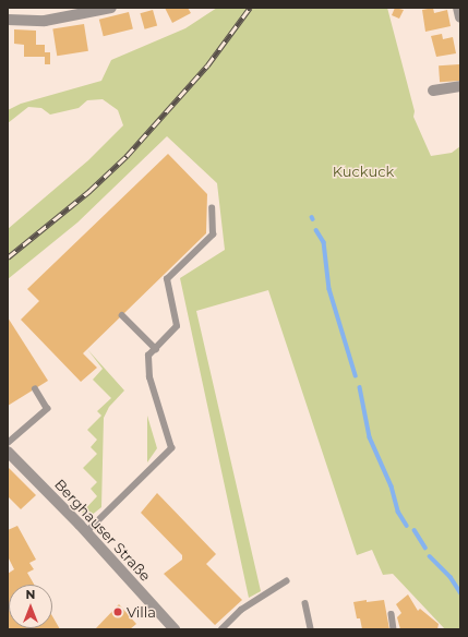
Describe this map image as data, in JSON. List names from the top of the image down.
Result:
{
  "streets": {
    "street": ["Berghauser Straße"]
  },
  "parks": ["Kuckuck"],
  "places": ["Villa"],
  "north": "top"
}
